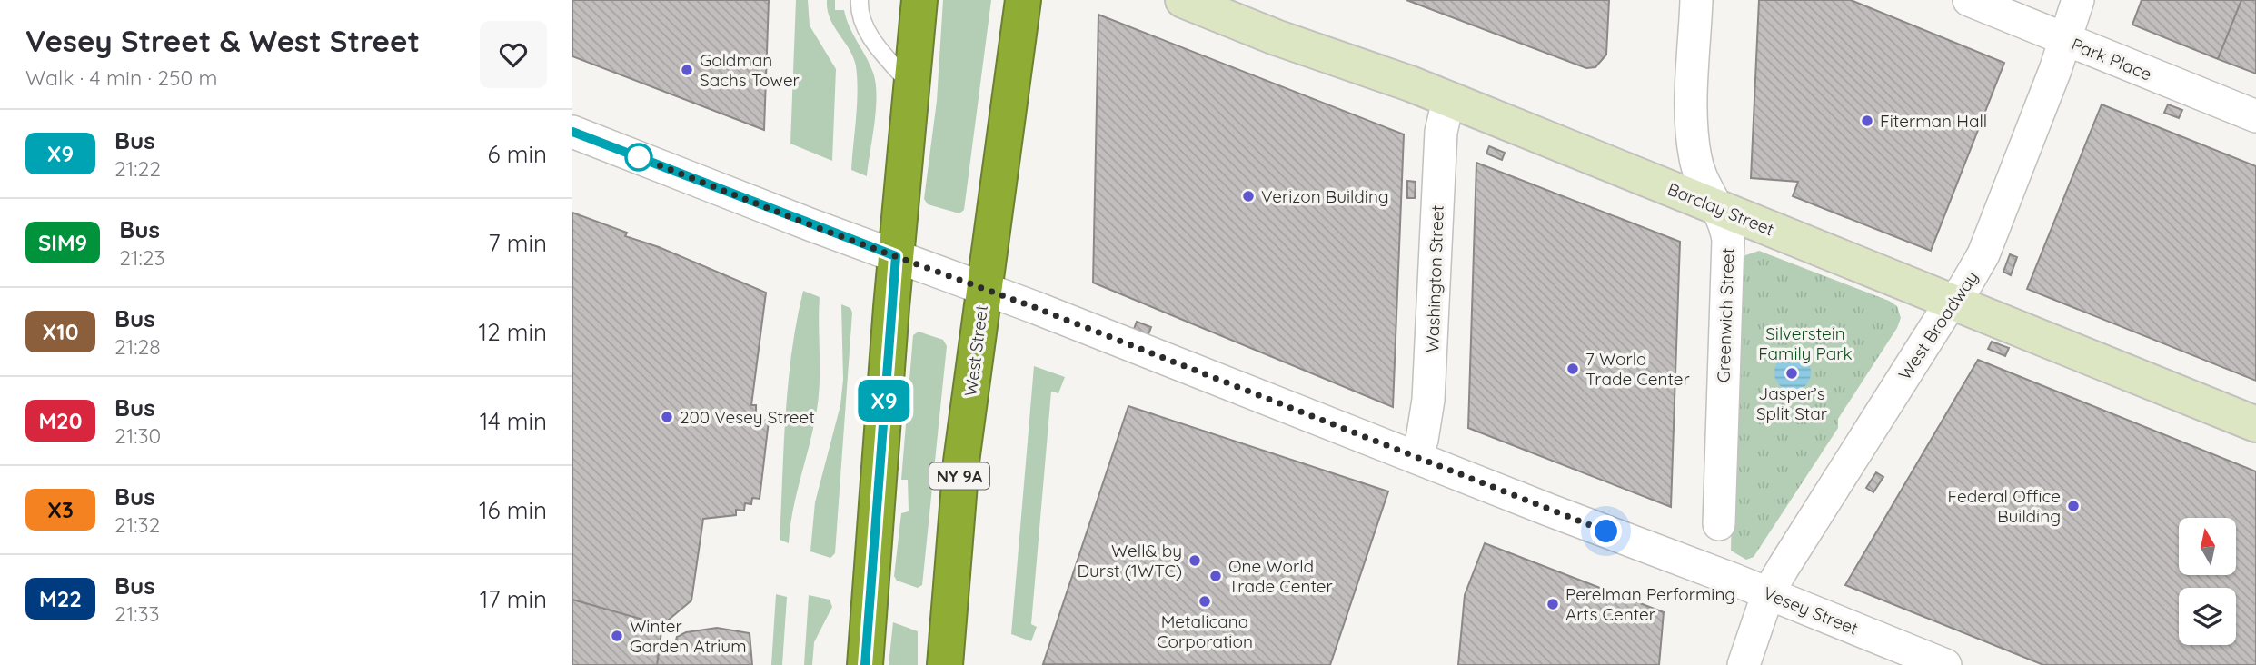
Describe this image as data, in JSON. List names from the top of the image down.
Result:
{
  "streets": {
    "highway": ["West Street", "NY 9A"],
    "main road": ["Barclay Street"],
    "street": [
      "Park Place",
      "Washington Street",
      "Greenwich Street",
      "West Broadway",
      "Vesey Street"
    ]
  },
  "crossings": [
    ["Park Place", "West Broadway"],
    ["Barclay Street", "Washington Street"],
    ["Barclay Street", "Greenwich Street"],
    ["Barclay Street", "West Broadway"],
    ["Washington Street", "Vesey Street"],
    ["West Broadway", "Vesey Street"],
    ["West Street", "Vesey Street"]
  ],
  "parks": ["Silverstein Family Park"],
  "places": [
    "Goldman Sachs Tower",
    "Fiterman Hall",
    "Verizon Building",
    "7 World Trade Center",
    "Jasper’s Split Star",
    "200 Vesey Street",
    "Federal Office Building",
    "Well& by Durst (1WTC)",
    "One World Trade Center",
    "Metalicana Corporation",
    "Perelman Performing Arts Center",
    "Winter Garden Atrium"
  ],
  "lines": ["bus line X9"],
  "north": "top",
  "page": {
    "heading": ["Vesey Street & West Street", "Walk · 4 min · 250 m"],
    "on_map": "X9",
    "list": [
      {
        "mark": "X9",
        "name": "Bus",
        "note": "21:22",
        "value": "6 min"
      },
      {
        "mark": "SIM9",
        "name": "Bus",
        "note": "21:23",
        "value": "7 min"
      },
      {
        "mark": "X10",
        "name": "Bus",
        "note": "21:28",
        "value": "12 min"
      },
      {
        "mark": "M20",
        "name": "Bus",
        "note": "21:30",
        "value": "14 min"
      },
      {
        "mark": "X3",
        "name": "Bus",
        "note": "21:32",
        "value": "16 min"
      },
      {
        "mark": "M22",
        "name": "Bus",
        "note": "21:33",
        "value": "17 min"
      }
    ]
  }
}
